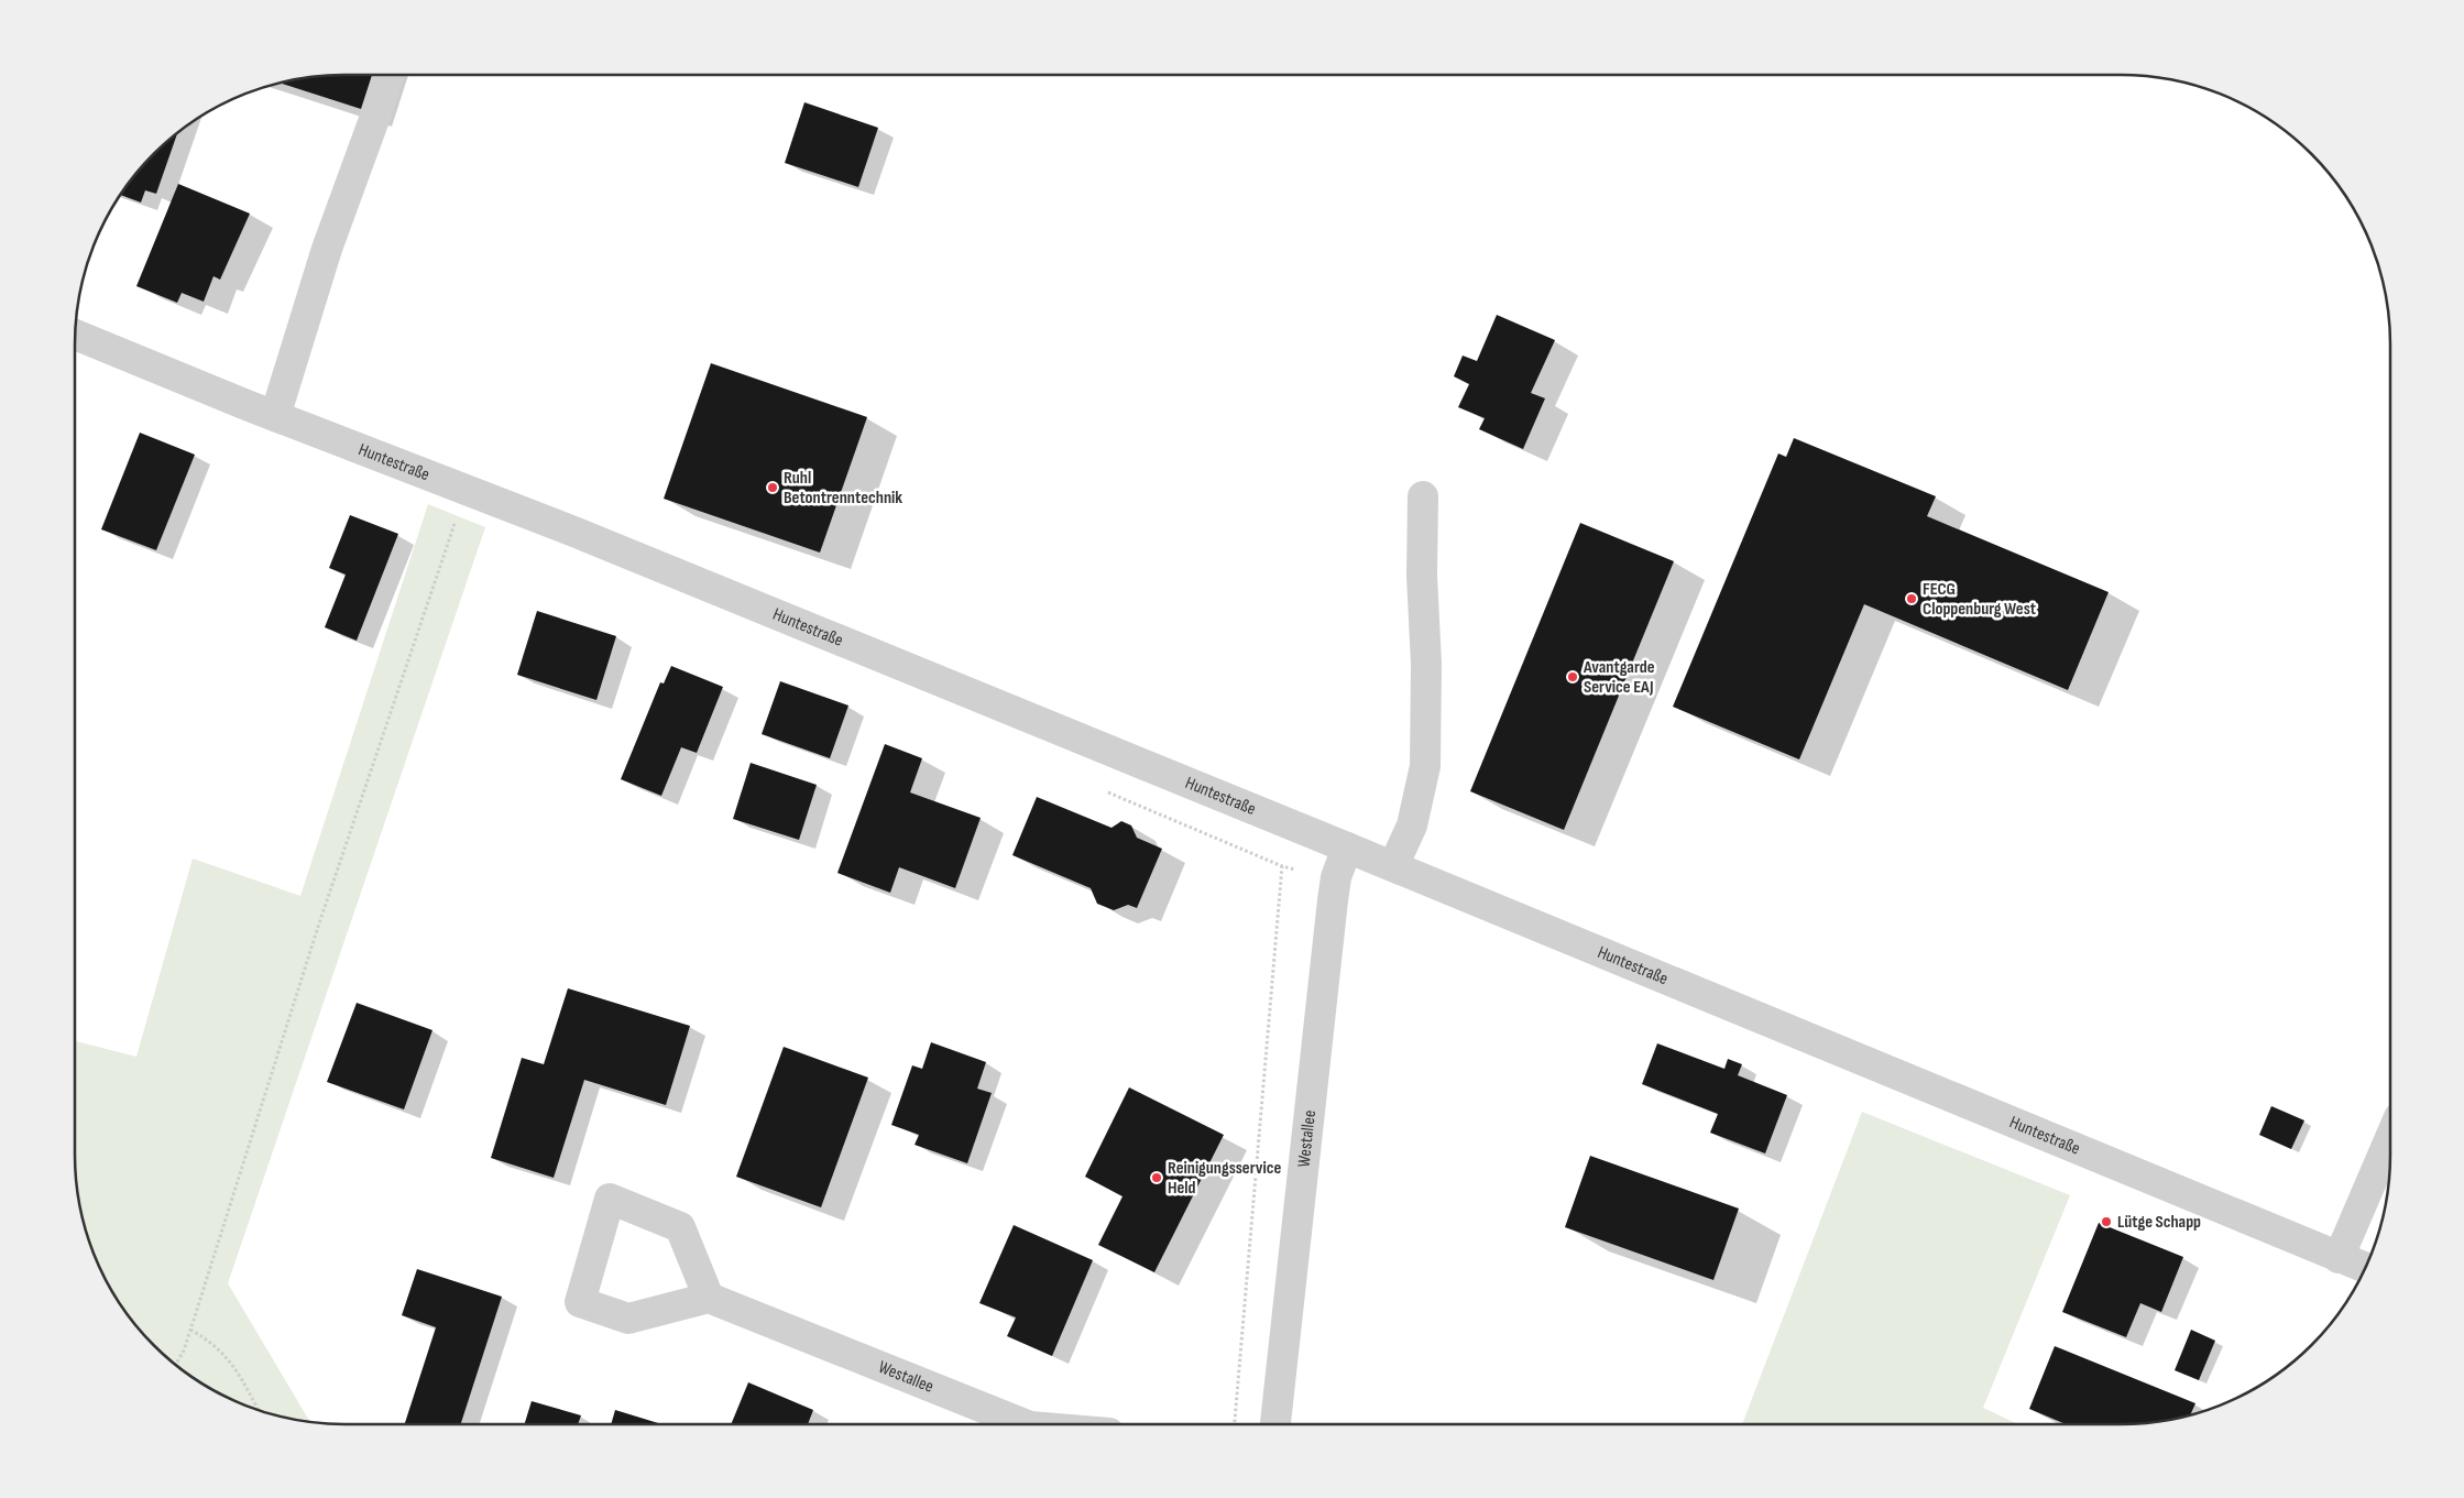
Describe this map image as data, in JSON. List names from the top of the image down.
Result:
{
  "streets": {
    "street": ["Huntestraße", "Westallee"]
  },
  "crossings": [
    ["Huntestraße", "Westallee"]
  ],
  "places": [
    "Ruhl Betontrenntechnik",
    "FECG Cloppenburg West",
    "Avantgarde Service EAJ",
    "Reinigungsservice Held",
    "Lütge Schapp"
  ]
}
